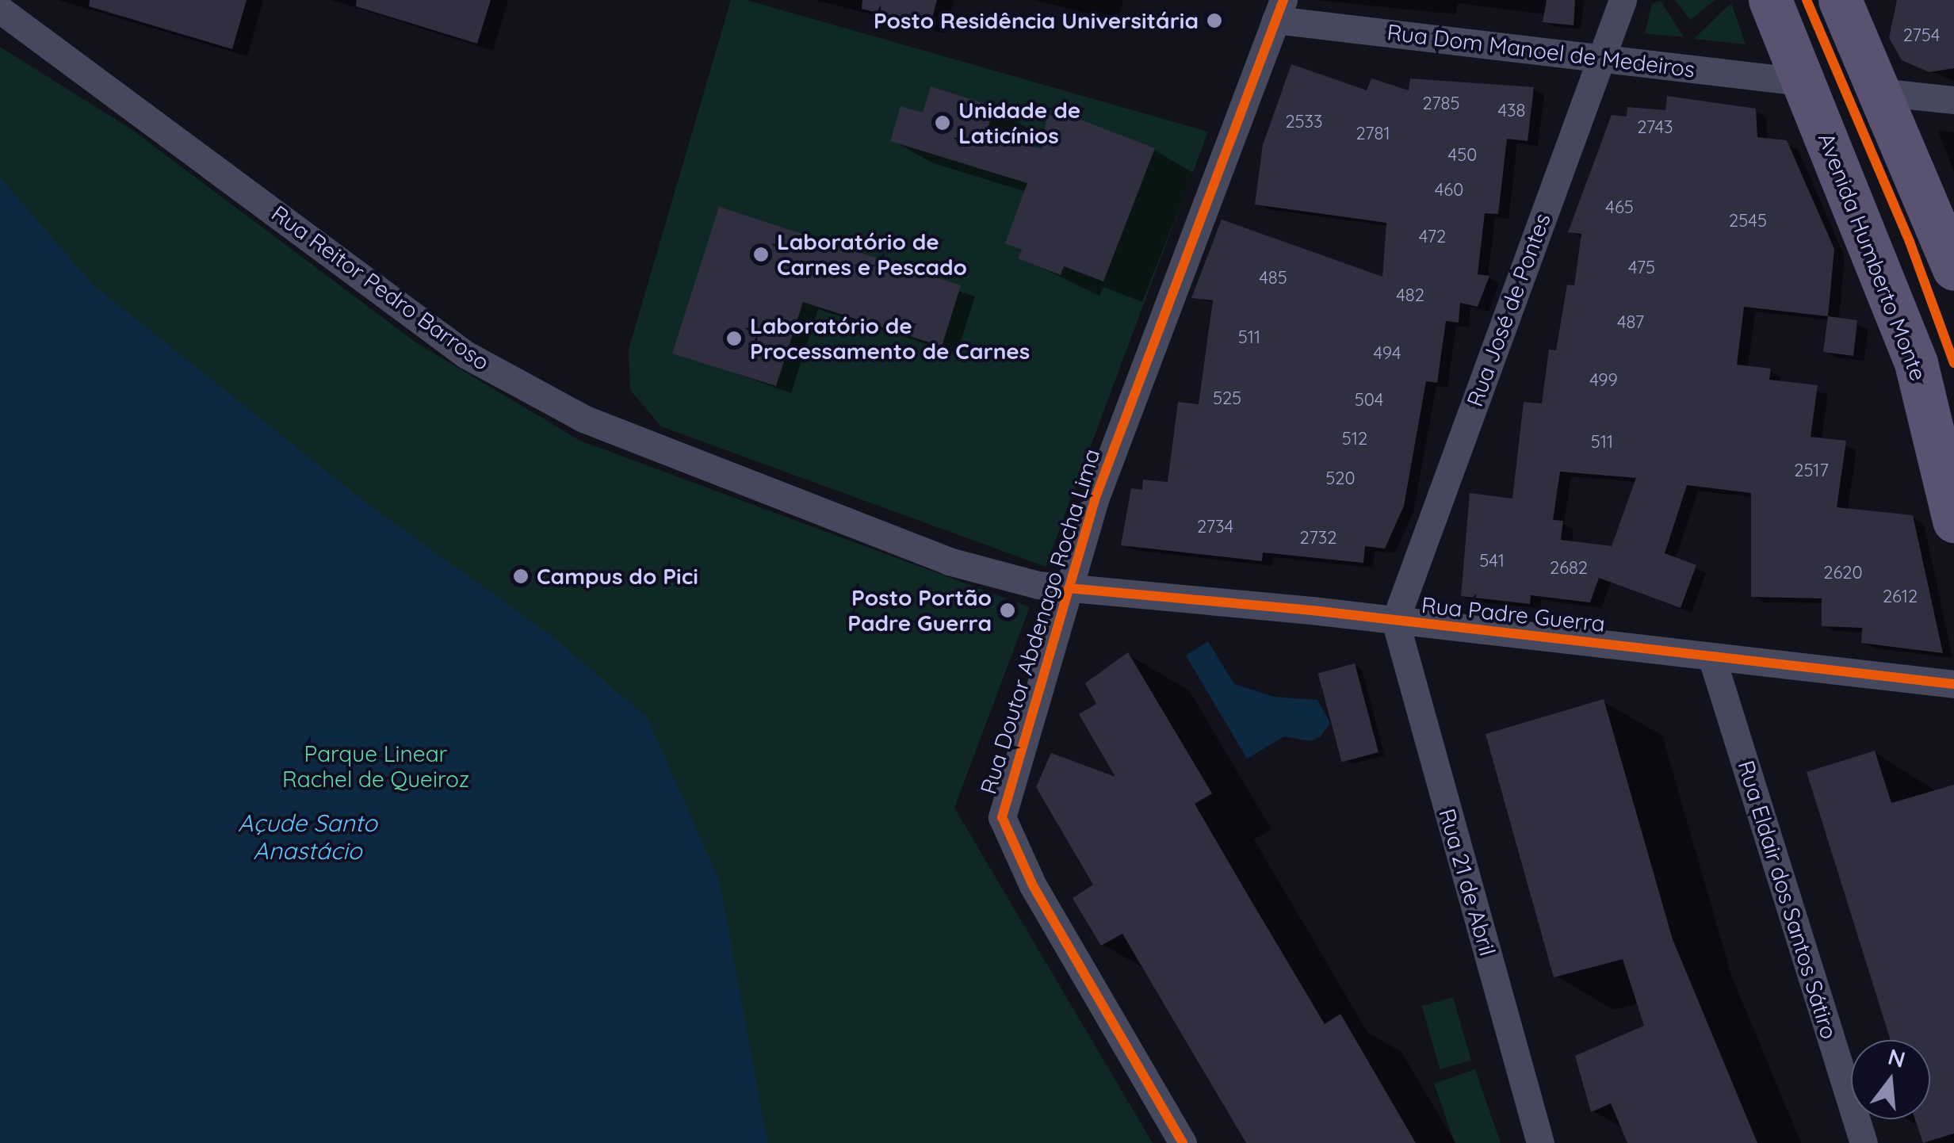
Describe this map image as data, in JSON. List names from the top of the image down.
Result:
{
  "streets": {
    "main road": ["Avenida Humberto Monte"],
    "street": [
      "Rua Dom Manoel de Medeiros",
      "Rua Reitor Pedro Barroso",
      "Rua José de Pontes",
      "Rua Padre Guerra",
      "Rua Doutor Abdenago Rocha Lima",
      "Rua 21 de Abril",
      "Rua Eldair dos Santos Sátiro"
    ]
  },
  "crossings": [
    ["Rua Dom Manoel de Medeiros", "Avenida Humberto Monte"],
    ["Rua Dom Manoel de Medeiros", "Rua José de Pontes"],
    ["Rua Dom Manoel de Medeiros", "Rua Doutor Abdenago Rocha Lima"],
    ["Rua Reitor Pedro Barroso", "Rua Padre Guerra"],
    ["Rua Reitor Pedro Barroso", "Rua Doutor Abdenago Rocha Lima"],
    ["Rua José de Pontes", "Rua Padre Guerra"],
    ["Rua José de Pontes", "Rua 21 de Abril"],
    ["Rua Padre Guerra", "Rua Doutor Abdenago Rocha Lima"],
    ["Rua Padre Guerra", "Rua 21 de Abril"],
    ["Rua Padre Guerra", "Rua Eldair dos Santos Sátiro"]
  ],
  "water": ["Açude Santo Anastácio"],
  "parks": ["Parque Linear Rachel de Queiroz"],
  "places": [
    "Posto Residência Universitária",
    "Unidade de Laticínios",
    "Laboratório de Carnes e Pescado",
    "Laboratório de Processamento de Carnes",
    "Campus do Pici",
    "Posto Portão Padre Guerra"
  ],
  "house_numbers": [
    "2754",
    "2785",
    "438",
    "2533",
    "2743",
    "2781",
    "450",
    "460",
    "465",
    "2545",
    "472",
    "475",
    "485",
    "482",
    "487",
    "511",
    "494",
    "499",
    "525",
    "504",
    "512",
    "511",
    "2517",
    "520",
    "2734",
    "2732",
    "541",
    "2682",
    "2620",
    "2612"
  ],
  "north": "top"
}
